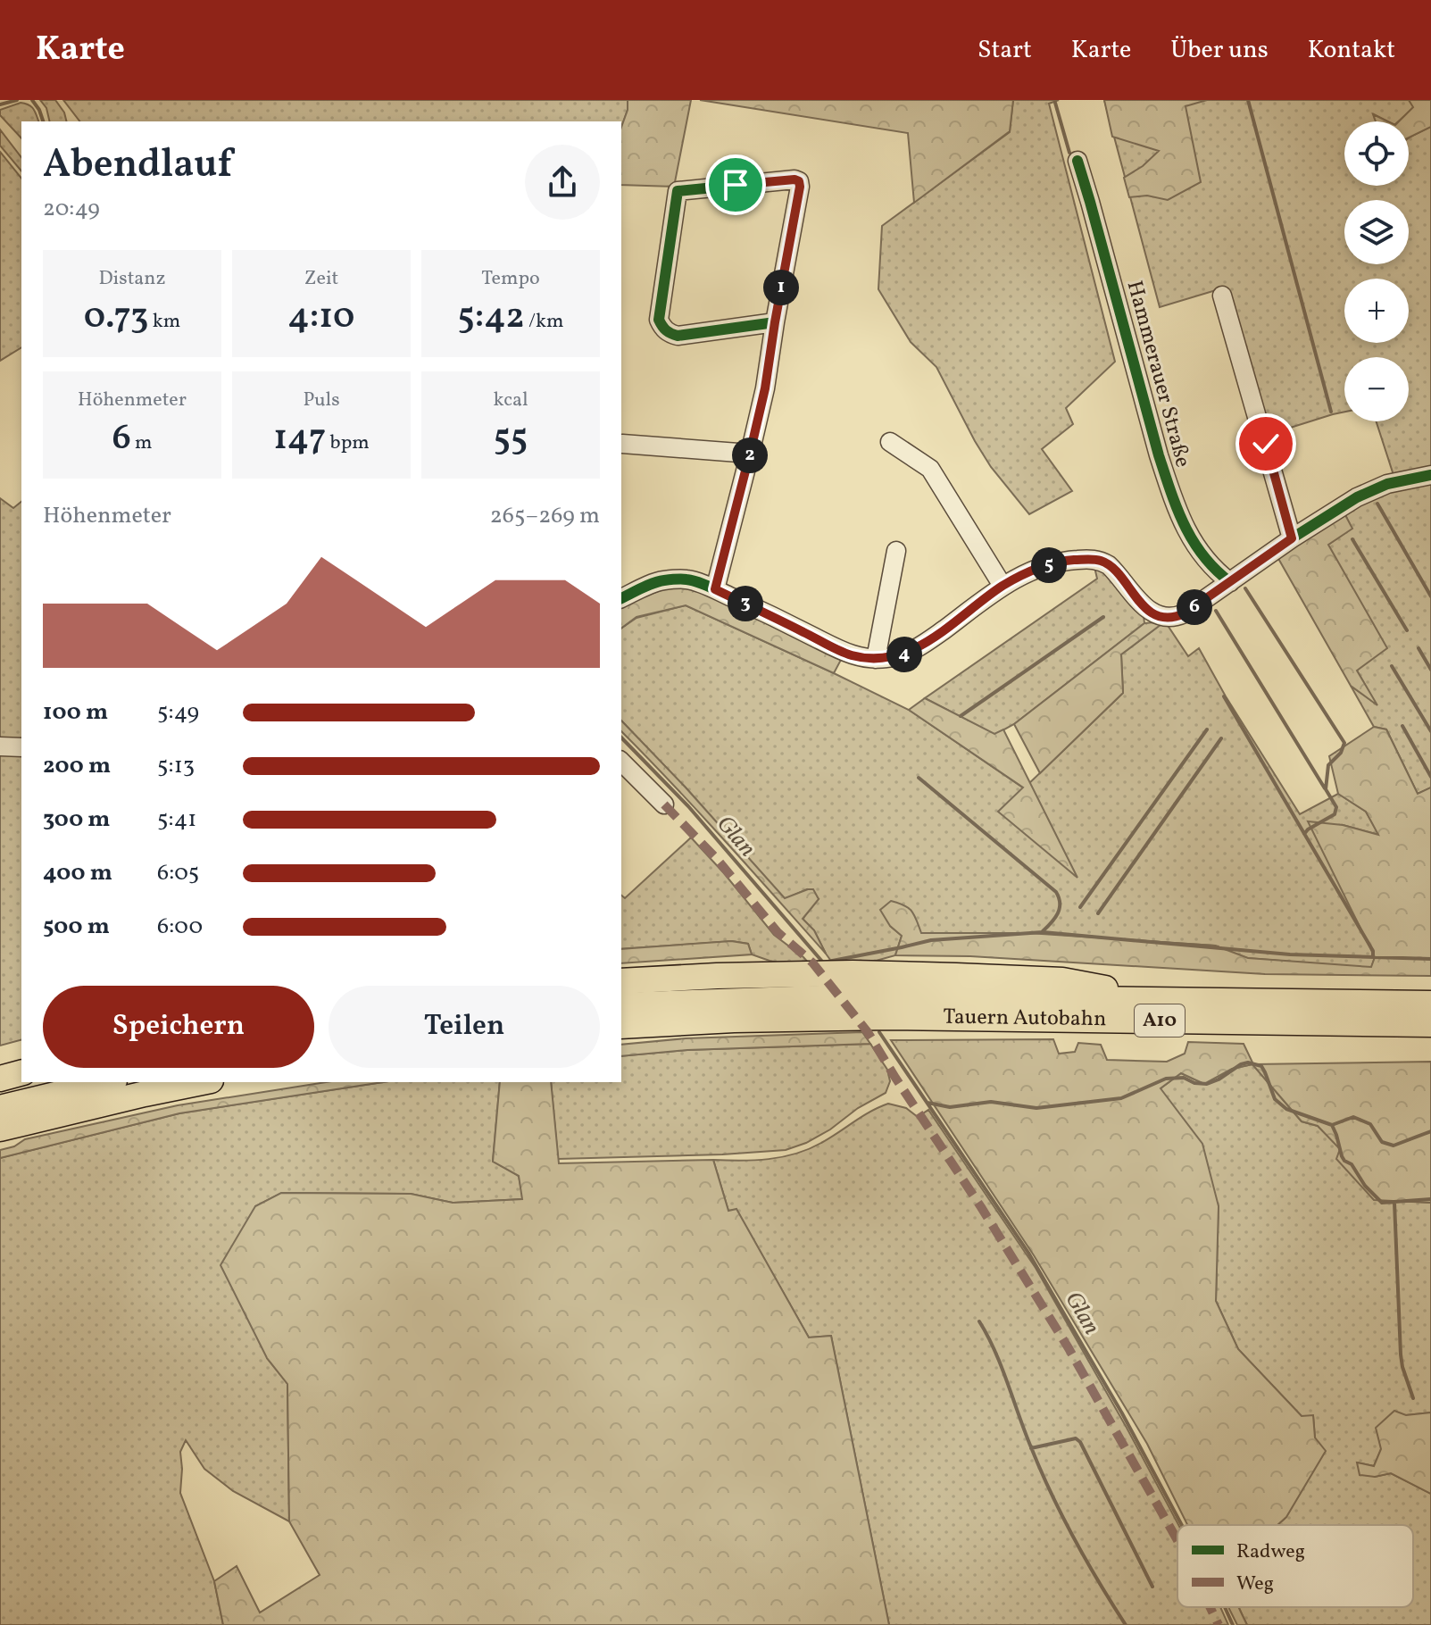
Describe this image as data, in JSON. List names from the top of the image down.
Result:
{
  "streets": {
    "highway": ["Tauern Autobahn", "A10"],
    "street": ["Hammerauer Straße"]
  },
  "water": ["Glan"],
  "legend": ["Radweg", "Weg"],
  "page": {
    "header": "Karte",
    "nav": [
      "Start",
      "Karte",
      "Über uns",
      "Kontakt"
    ],
    "map_buttons": ["+", "−"],
    "heading": ["Abendlauf", "20:49"],
    "stats": [
      ["Distanz", "0.73 km"],
      ["Zeit", "4:10"],
      ["Tempo", "5:42 /km"],
      ["Höhenmeter", "6 m"],
      ["Puls", "147 bpm"],
      ["kcal", "55"]
    ],
    "pins": [
      "1",
      "2",
      "5",
      "3",
      "6",
      "4"
    ],
    "chart": ["Höhenmeter", "265–269 m"],
    "list": [
      {
        "name": "100 m",
        "note": "5:49"
      },
      {
        "name": "200 m",
        "note": "5:13"
      },
      {
        "name": "300 m",
        "note": "5:41"
      },
      {
        "name": "400 m",
        "note": "6:05"
      },
      {
        "name": "500 m",
        "note": "6:00"
      }
    ],
    "buttons": ["Speichern", "Teilen"]
  }
}
